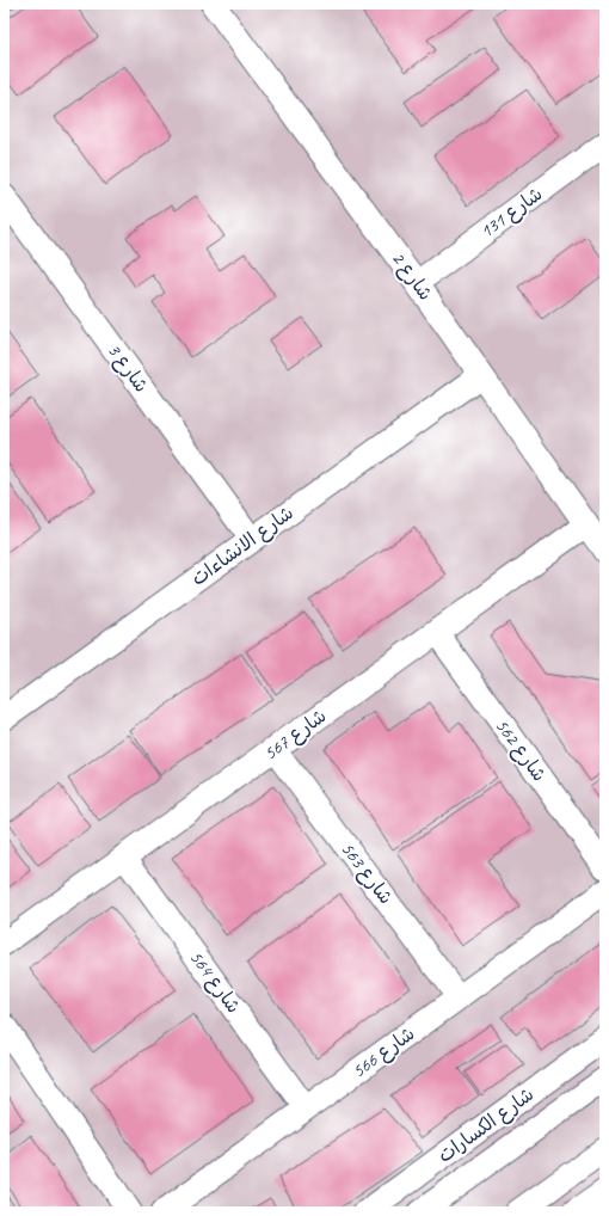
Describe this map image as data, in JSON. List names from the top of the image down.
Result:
{
  "streets": {
    "street": [
      "شارع 131",
      "شارع 2",
      "شارع 3",
      "شارع الانشاءات",
      "شارع 567",
      "شارع 562",
      "شارع 563",
      "شارع 564",
      "شارع 566",
      "شارع الكسارات"
    ]
  },
  "crossings": [
    ["شارع 131", "شارع 2"],
    ["شارع 2", "شارع الانشاءات"],
    ["شارع 2", "شارع 567"],
    ["شارع 3", "شارع الانشاءات"],
    ["شارع 567", "شارع 562"],
    ["شارع 567", "شارع 563"],
    ["شارع 567", "شارع 564"],
    ["شارع 563", "شارع 566"],
    ["شارع 564", "شارع 566"]
  ]
}
